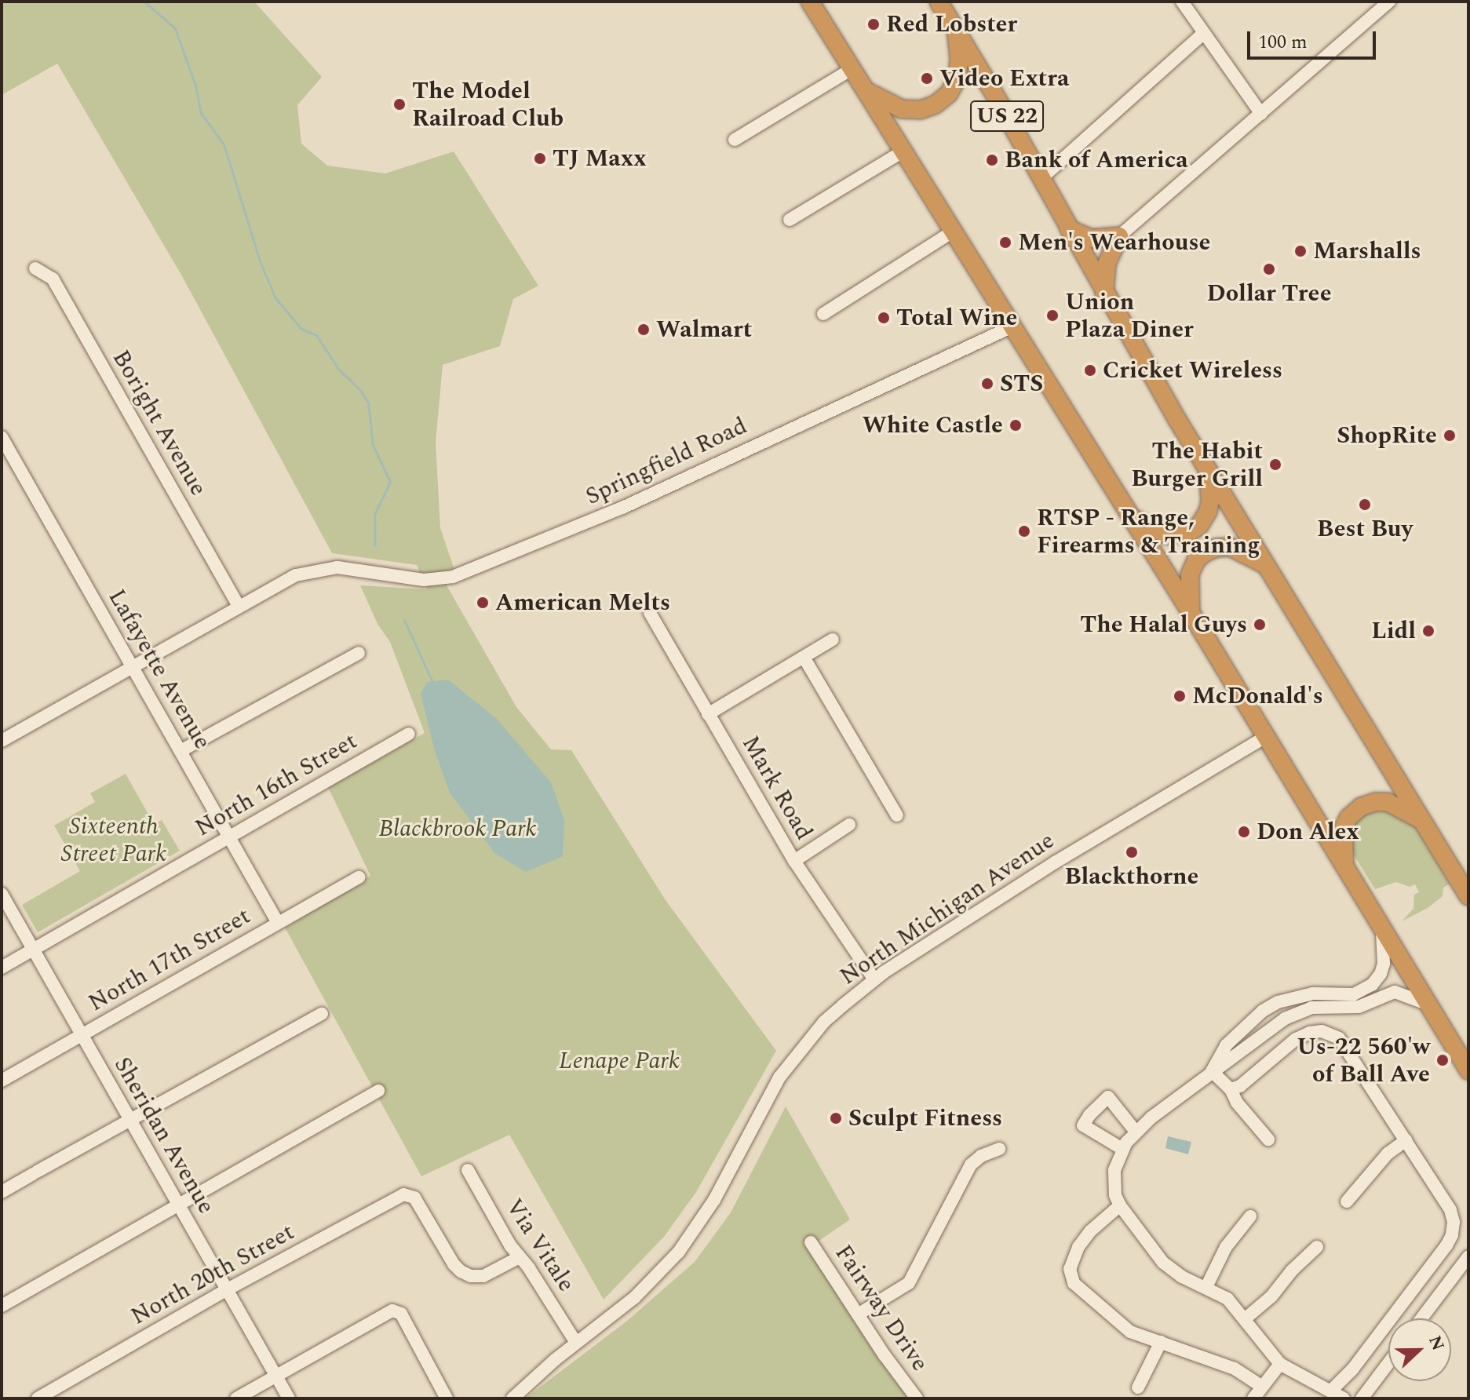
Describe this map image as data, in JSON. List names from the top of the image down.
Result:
{
  "streets": {
    "highway": ["US 22"],
    "street": [
      "Boright Avenue",
      "Springfield Road",
      "Lafayette Avenue",
      "North 16th Street",
      "Mark Road",
      "North Michigan Avenue",
      "North 17th Street",
      "Sheridan Avenue",
      "Via Vitale",
      "North 20th Street",
      "Fairway Drive"
    ]
  },
  "crossings": [
    ["Boright Avenue", "Springfield Road"],
    ["Springfield Road", "Lafayette Avenue"],
    ["Lafayette Avenue", "North 16th Street"],
    ["Lafayette Avenue", "North 17th Street"],
    ["North 16th Street", "Sheridan Avenue"],
    ["Mark Road", "North Michigan Avenue"],
    ["North Michigan Avenue", "Via Vitale"],
    ["North 17th Street", "Sheridan Avenue"],
    ["Sheridan Avenue", "North 20th Street"],
    ["Via Vitale", "North 20th Street"]
  ],
  "parks": ["Sixteenth Street Park", "Blackbrook Park", "Lenape Park"],
  "places": [
    "Red Lobster",
    "Video Extra",
    "The Model Railroad Club",
    "TJ Maxx",
    "Bank of America",
    "Men's Wearhouse",
    "Marshalls",
    "Dollar Tree",
    "Union Plaza Diner",
    "Total Wine",
    "Walmart",
    "Cricket Wireless",
    "STS",
    "White Castle",
    "ShopRite",
    "The Habit Burger Grill",
    "Best Buy",
    "RTSP - Range, Firearms & Training",
    "American Melts",
    "The Halal Guys",
    "Lidl",
    "McDonald's",
    "Don Alex",
    "Blackthorne",
    "Us-22 560'w of Ball Ave",
    "Sculpt Fitness"
  ],
  "scale_bar": "100 m",
  "north": "right"
}
